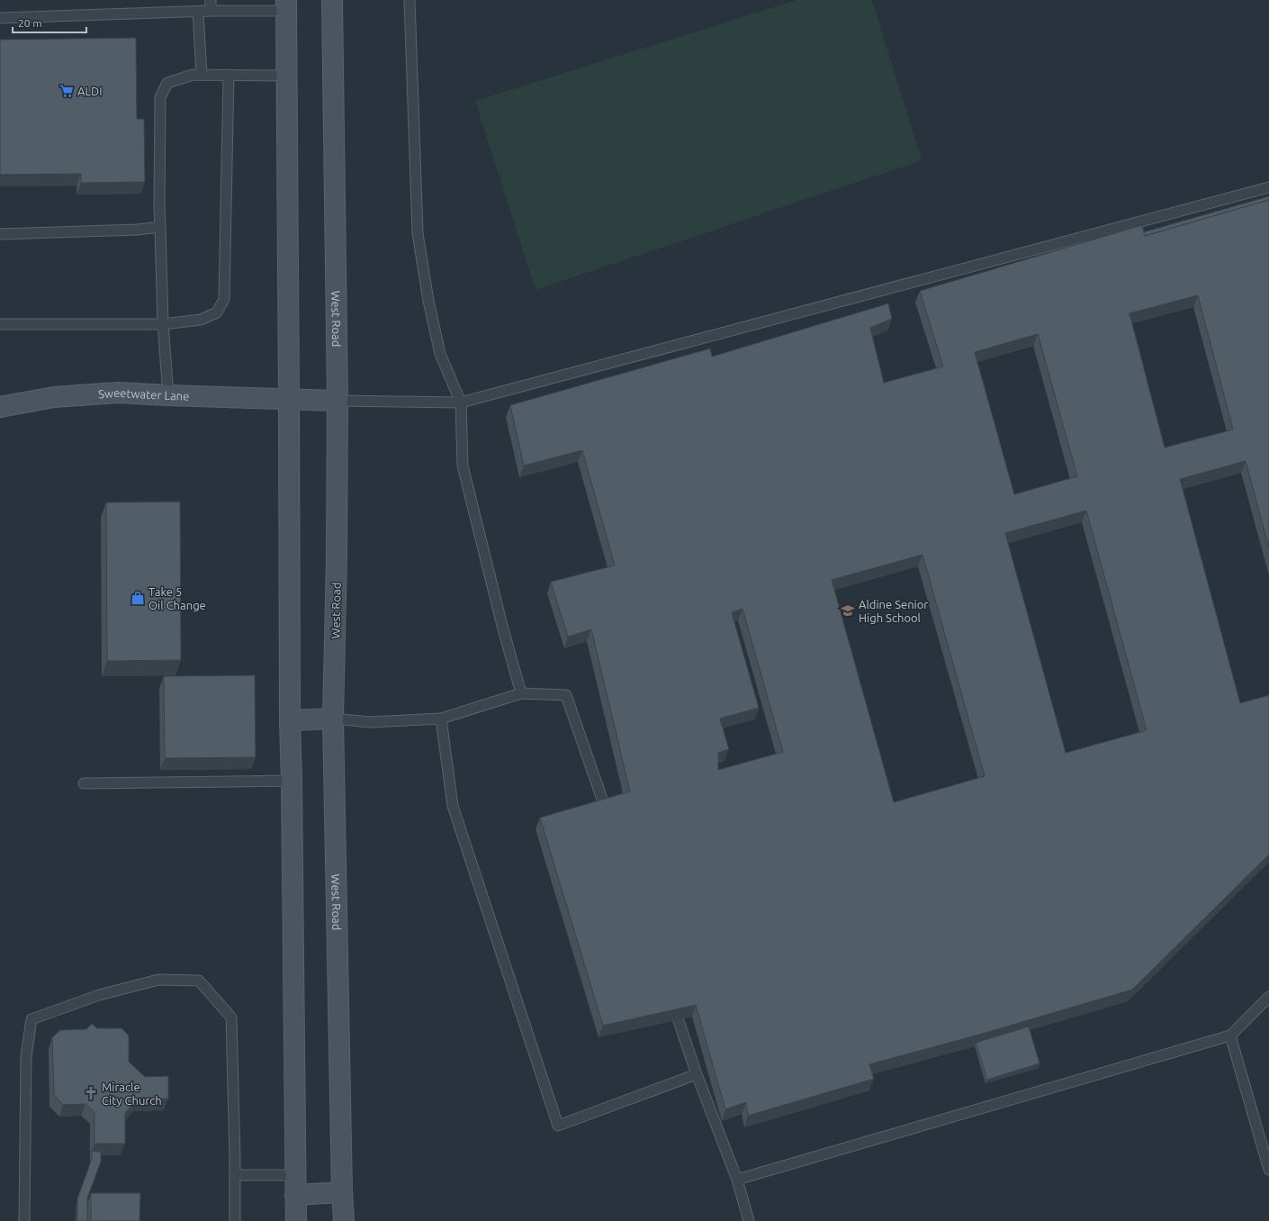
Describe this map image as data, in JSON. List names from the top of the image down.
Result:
{
  "streets": {
    "main road": ["West Road", "Sweetwater Lane"]
  },
  "crossings": [
    ["West Road", "Sweetwater Lane"]
  ],
  "places": {
    "supermarket": ["ALDI"],
    "shop": ["Take 5 Oil Change"],
    "school or university": ["Aldine Senior High School"],
    "church": ["Miracle City Church"]
  },
  "scale_bar": "20 m"
}
